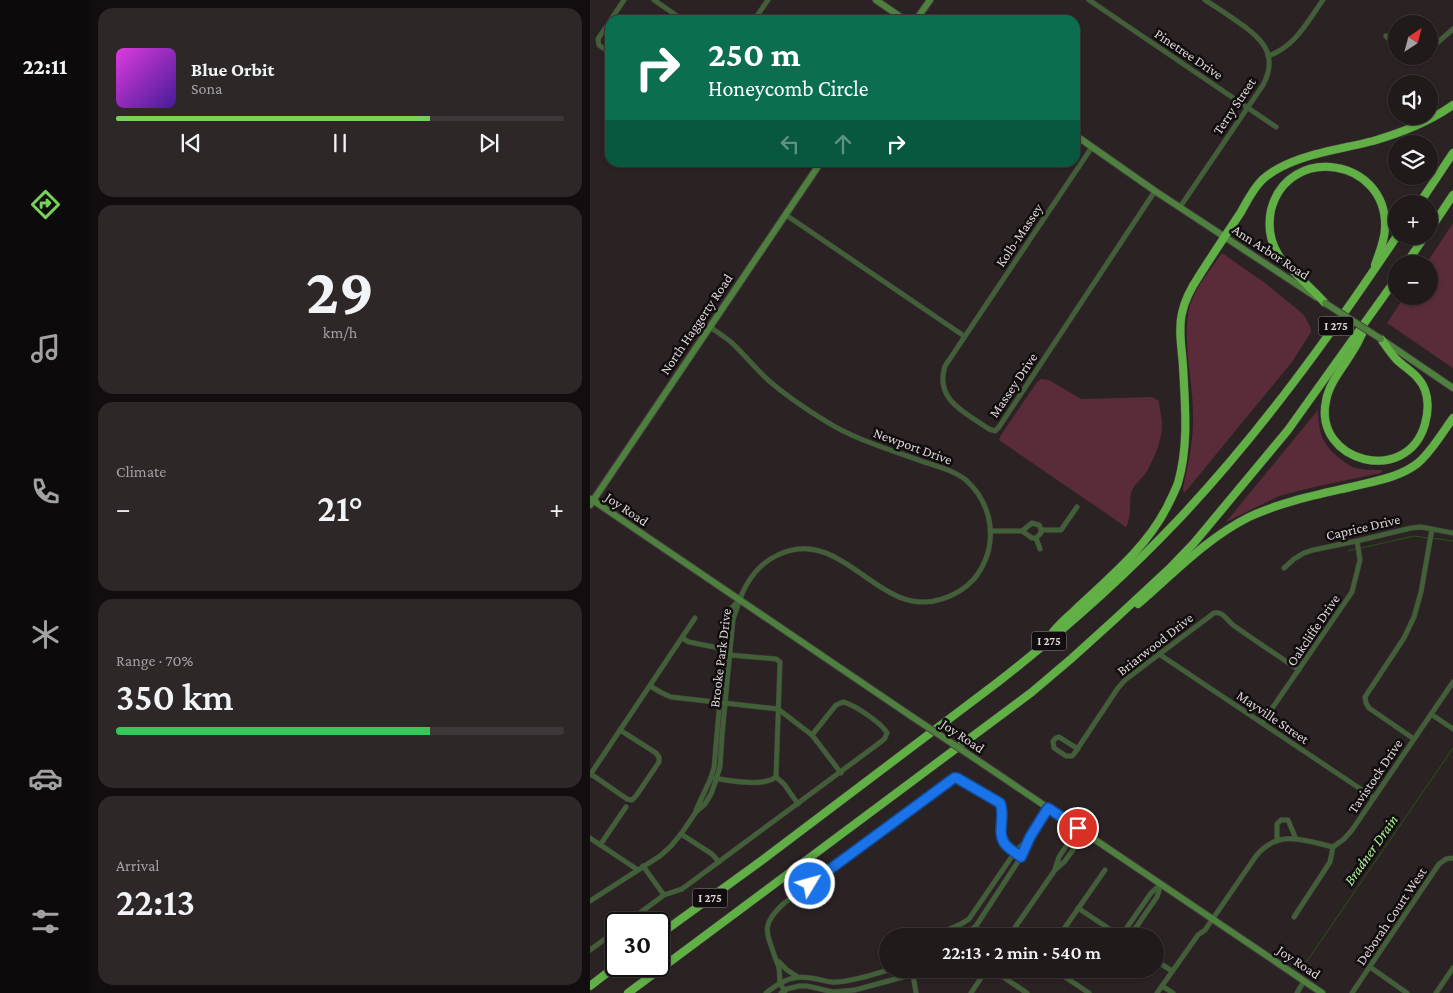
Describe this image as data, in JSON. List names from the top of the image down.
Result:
{
  "streets": {
    "highway": ["I 275"],
    "street": [
      "Pinetree Drive",
      "Terry Street",
      "Kolb-Massey",
      "Ann Arbor Road",
      "North Haggerty Road",
      "Massey Drive",
      "Newport Drive",
      "Joy Road",
      "Caprice Drive",
      "Oakcliffe Drive",
      "Briarwood Drive",
      "Brooke Park Drive",
      "Mayville Street",
      "Tavistock Drive",
      "Deborah Court West"
    ]
  },
  "crossings": [
    ["Pinetree Drive", "Terry Street"],
    ["Terry Street", "Ann Arbor Road"],
    ["Kolb-Massey", "Ann Arbor Road"],
    ["Kolb-Massey", "Massey Drive"],
    ["Ann Arbor Road", "Massey Drive"],
    ["North Haggerty Road", "Newport Drive"],
    ["North Haggerty Road", "Joy Road"],
    ["Newport Drive", "Joy Road"],
    ["Newport Drive", "Brooke Park Drive"],
    ["Joy Road", "Brooke Park Drive"],
    ["Caprice Drive", "Oakcliffe Drive"],
    ["Oakcliffe Drive", "Briarwood Drive"],
    ["Oakcliffe Drive", "Mayville Street"],
    ["Briarwood Drive", "Mayville Street"],
    ["Mayville Street", "Tavistock Drive"]
  ],
  "water": ["Bradner Drain"],
  "north": "top right",
  "page": {
    "tabs": "22:11",
    "map_buttons": ["+", "−"],
    "turn": ["250 m", "Honeycomb Circle"],
    "song": ["Blue Orbit", "Sona"],
    "tile": [
      ["29", "km/h"],
      "Climate",
      ["Range · 70%", "350 km"],
      ["Arrival", "22:13"]
    ],
    "heat": ["−", "21°", "+"],
    "limit": "30",
    "trip": "22:13 · 2 min · 540 m"
  }
}
